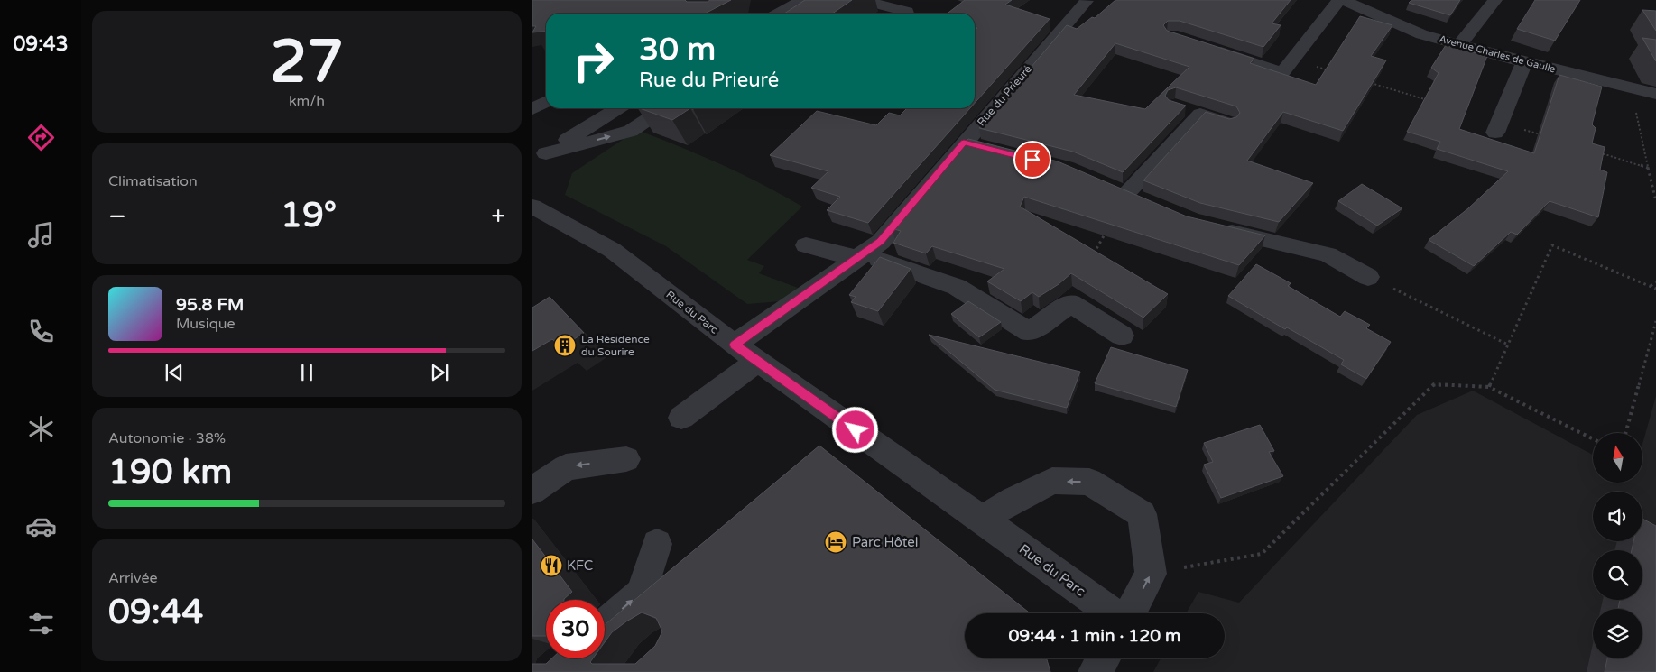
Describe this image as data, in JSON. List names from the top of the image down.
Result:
{
  "streets": {
    "street": ["Avenue Charles de Gaulle", "Rue du Prieuré", "Rue du Parc"]
  },
  "crossings": [
    ["Rue du Prieuré", "Rue du Parc"]
  ],
  "places": {
    "building": ["La Résidence du Sourire"],
    "hotel": ["Parc Hôtel"],
    "restaurant": ["KFC"]
  },
  "north": "top",
  "page": {
    "tabs": "09:43",
    "tile": [
      ["27", "km/h"],
      "Climatisation",
      ["Autonomie · 38%", "190 km"],
      ["Arrivée", "09:44"]
    ],
    "turn": ["30 m", "Rue du Prieuré"],
    "heat": ["−", "19°", "+"],
    "song": ["95.8 FM", "Musique"],
    "limit": "30",
    "trip": "09:44 · 1 min · 120 m"
  }
}
